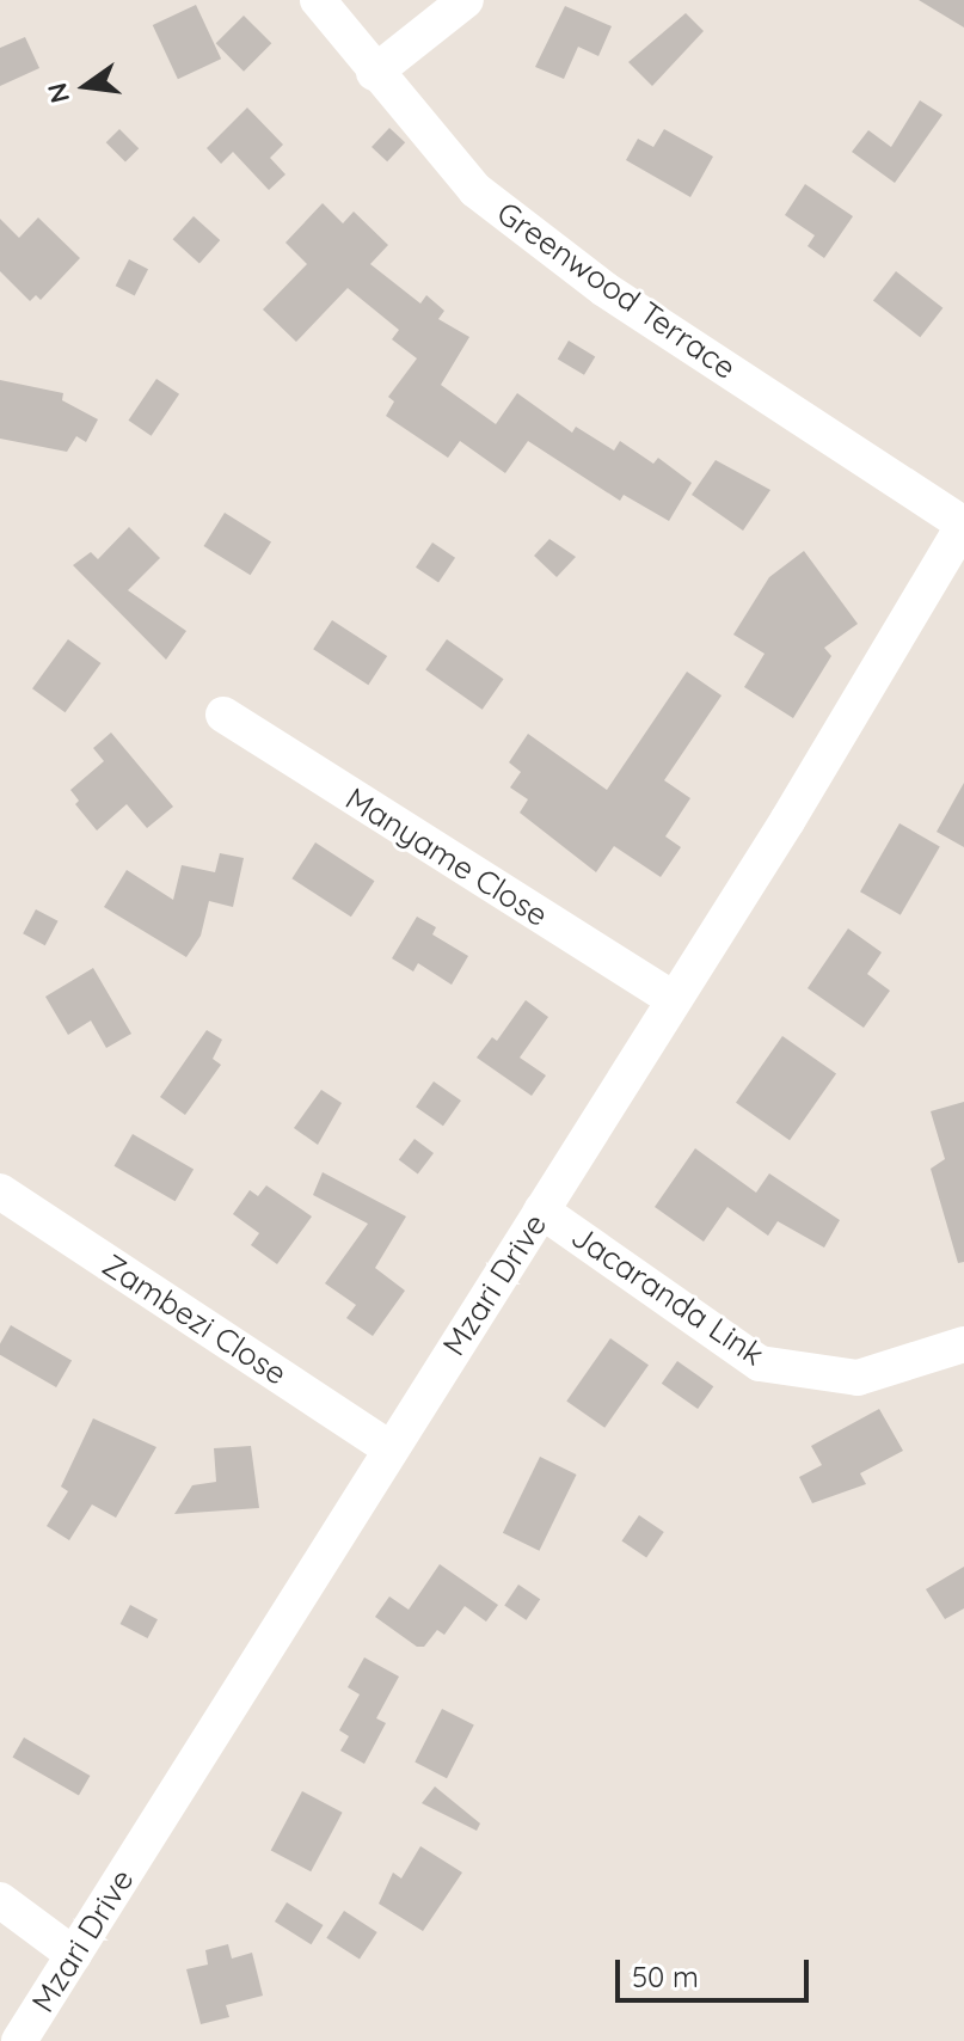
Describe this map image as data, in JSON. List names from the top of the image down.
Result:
{
  "streets": {
    "street": [
      "Greenwood Terrace",
      "Manyame Close",
      "Mzari Drive",
      "Jacaranda Link",
      "Zambezi Close"
    ]
  },
  "crossings": [
    ["Greenwood Terrace", "Mzari Drive"],
    ["Manyame Close", "Mzari Drive"],
    ["Mzari Drive", "Jacaranda Link"],
    ["Mzari Drive", "Zambezi Close"]
  ],
  "scale_bar": "50 m",
  "north": "left"
}
